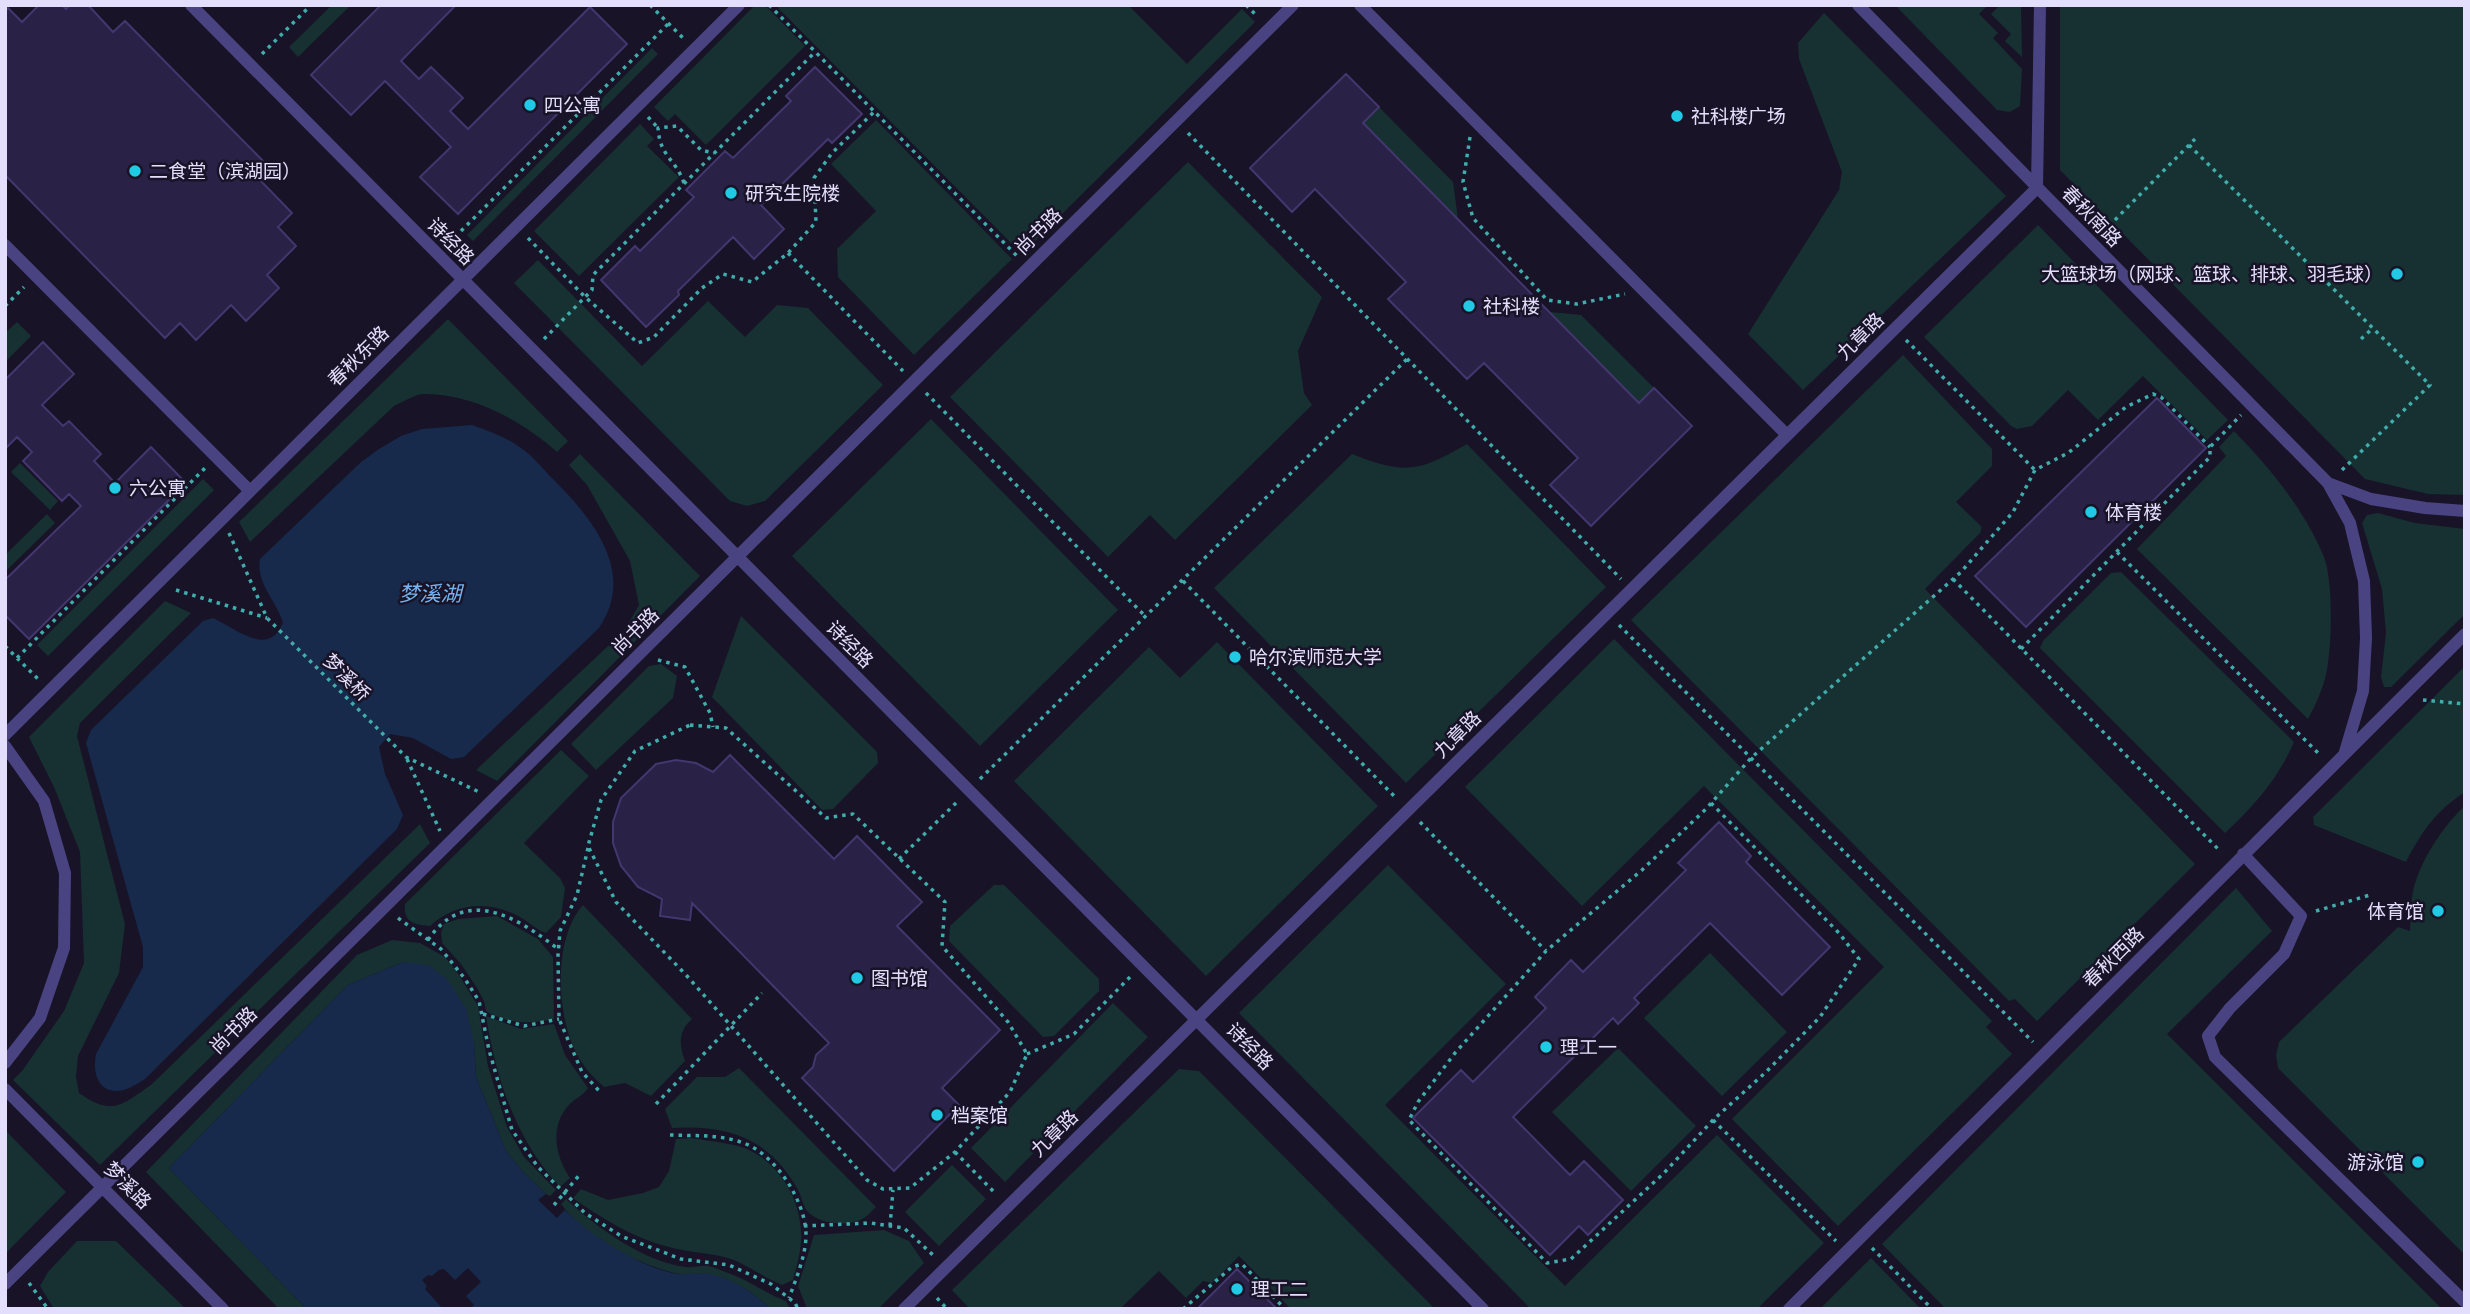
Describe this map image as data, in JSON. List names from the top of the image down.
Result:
{
  "streets": {
    "lane": [
      "春秋南路",
      "尚书路",
      "诗经路",
      "九章路",
      "春秋东路",
      "春秋西路",
      "梦溪路"
    ],
    "path": ["梦溪桥"]
  },
  "crossings": [
    ["春秋南路", "九章路"],
    ["春秋南路", "春秋西路"],
    ["尚书路", "诗经路"],
    ["尚书路", "梦溪路"],
    ["诗经路", "九章路"],
    ["诗经路", "春秋东路"]
  ],
  "water": ["梦溪湖"],
  "places": [
    "四公寓",
    "社科楼广场",
    "二食堂（滨湖园）",
    "研究生院楼",
    "大篮球场（网球、篮球、排球、羽毛球）",
    "社科楼",
    "六公寓",
    "体育楼",
    "哈尔滨师范大学",
    "体育馆",
    "图书馆",
    "理工一",
    "档案馆",
    "游泳馆",
    "理工二"
  ]
}
